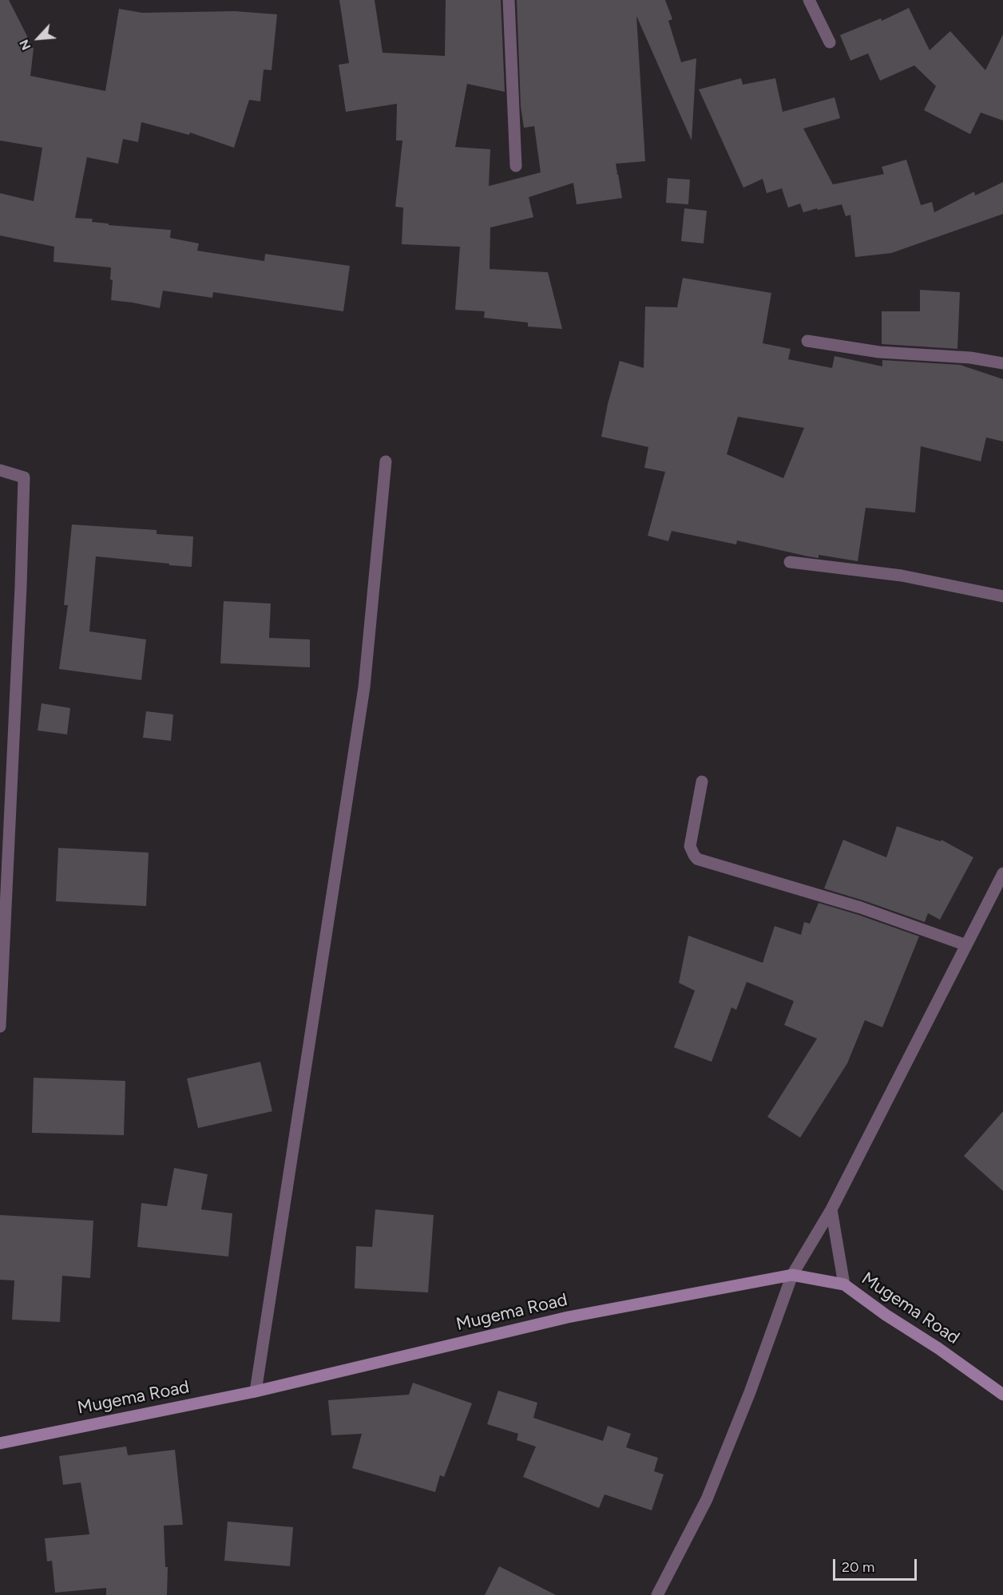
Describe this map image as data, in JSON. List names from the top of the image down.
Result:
{
  "streets": {
    "street": ["Mugema Road"]
  },
  "scale_bar": "20 m",
  "north": "bottom left"
}
